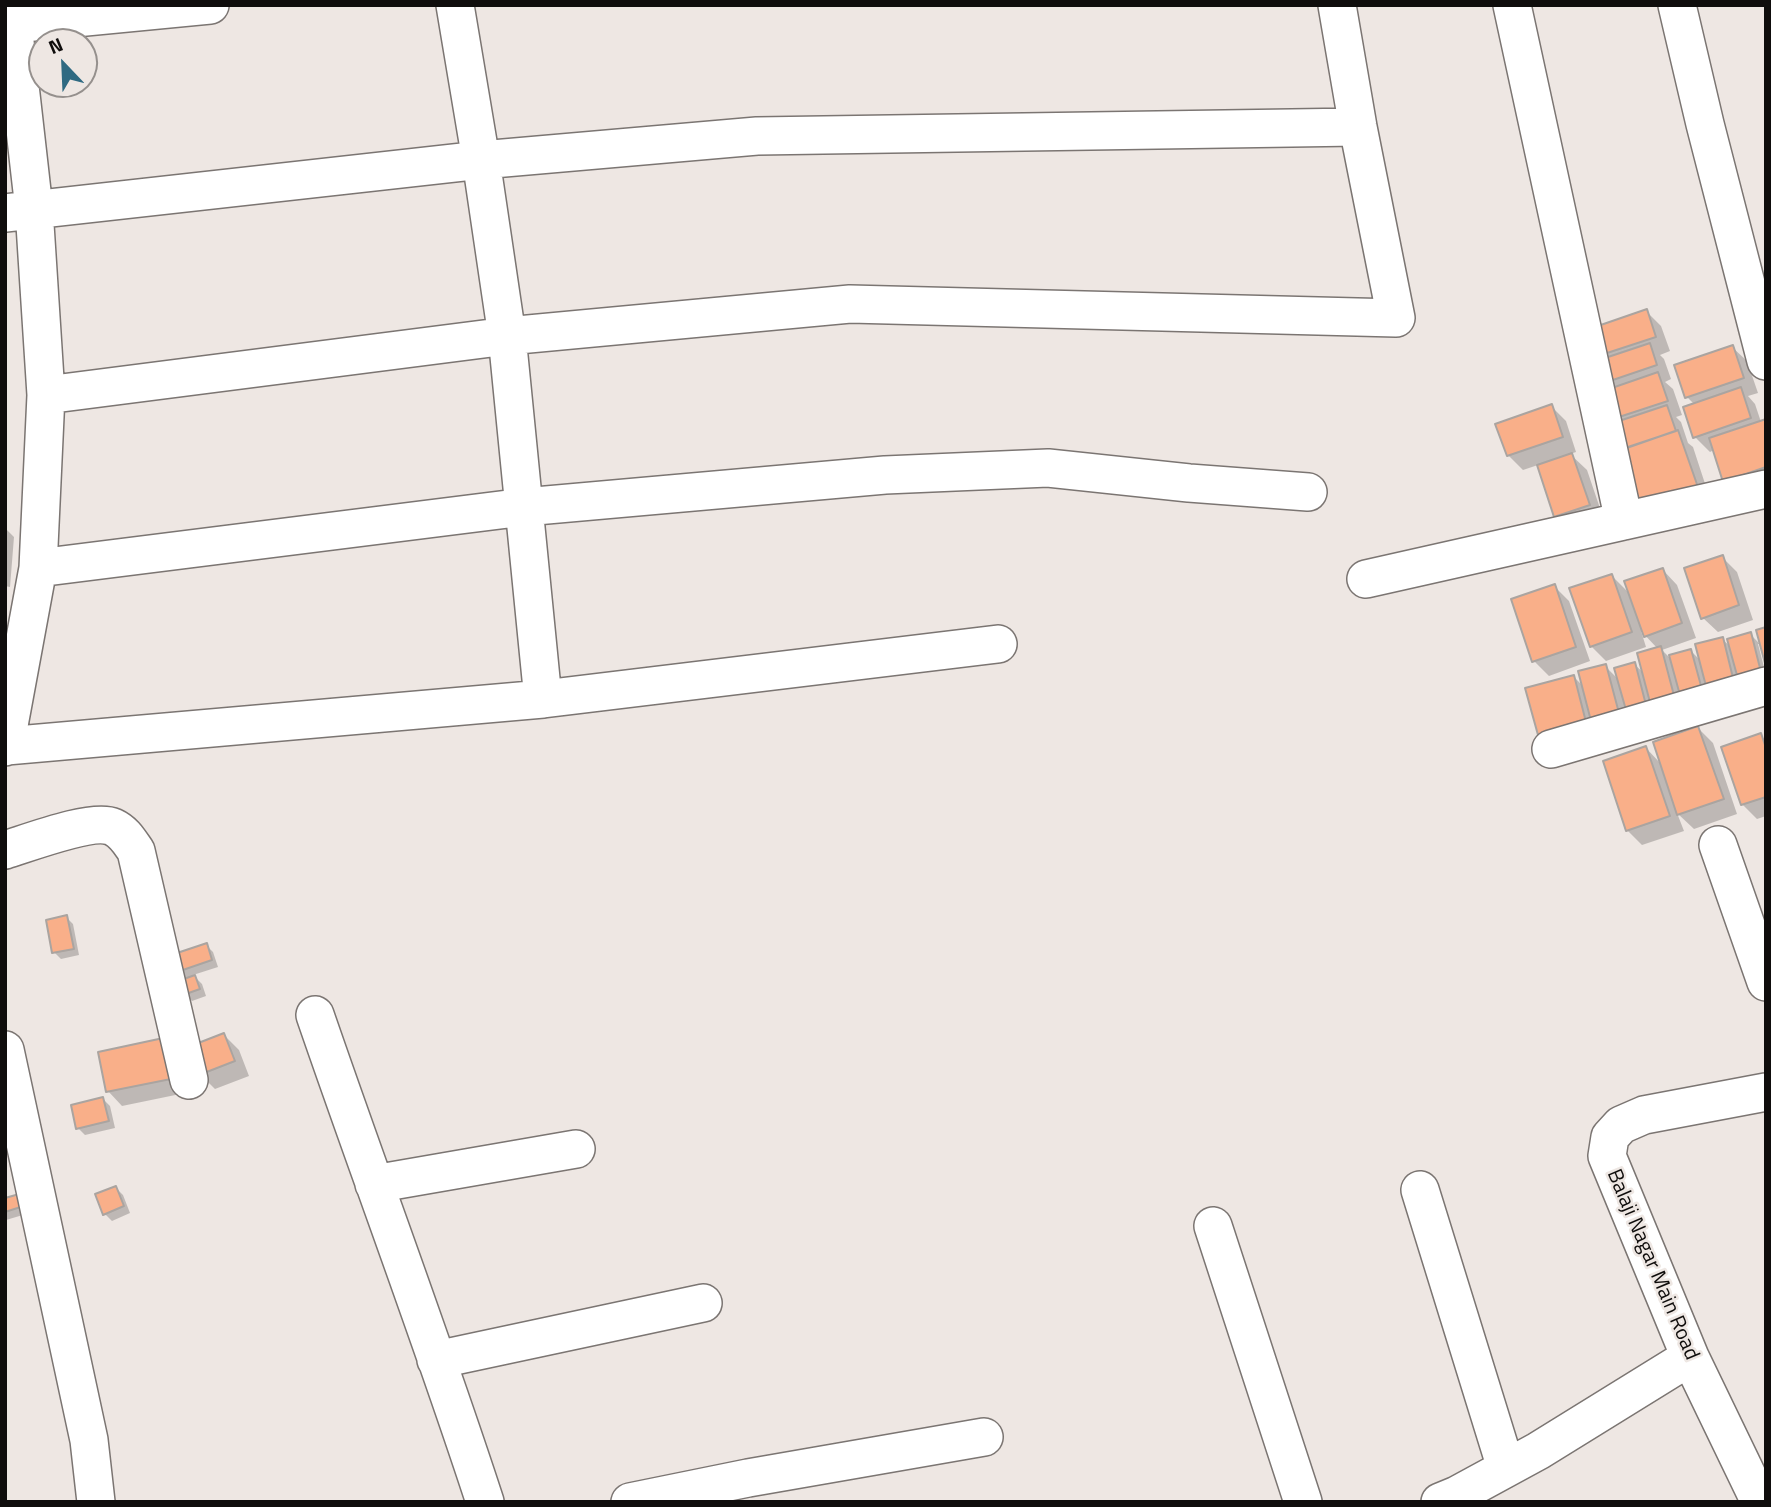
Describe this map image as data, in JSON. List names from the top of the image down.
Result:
{
  "streets": {
    "street": ["Balaji Nagar Main Road"]
  },
  "north": "top left"
}
